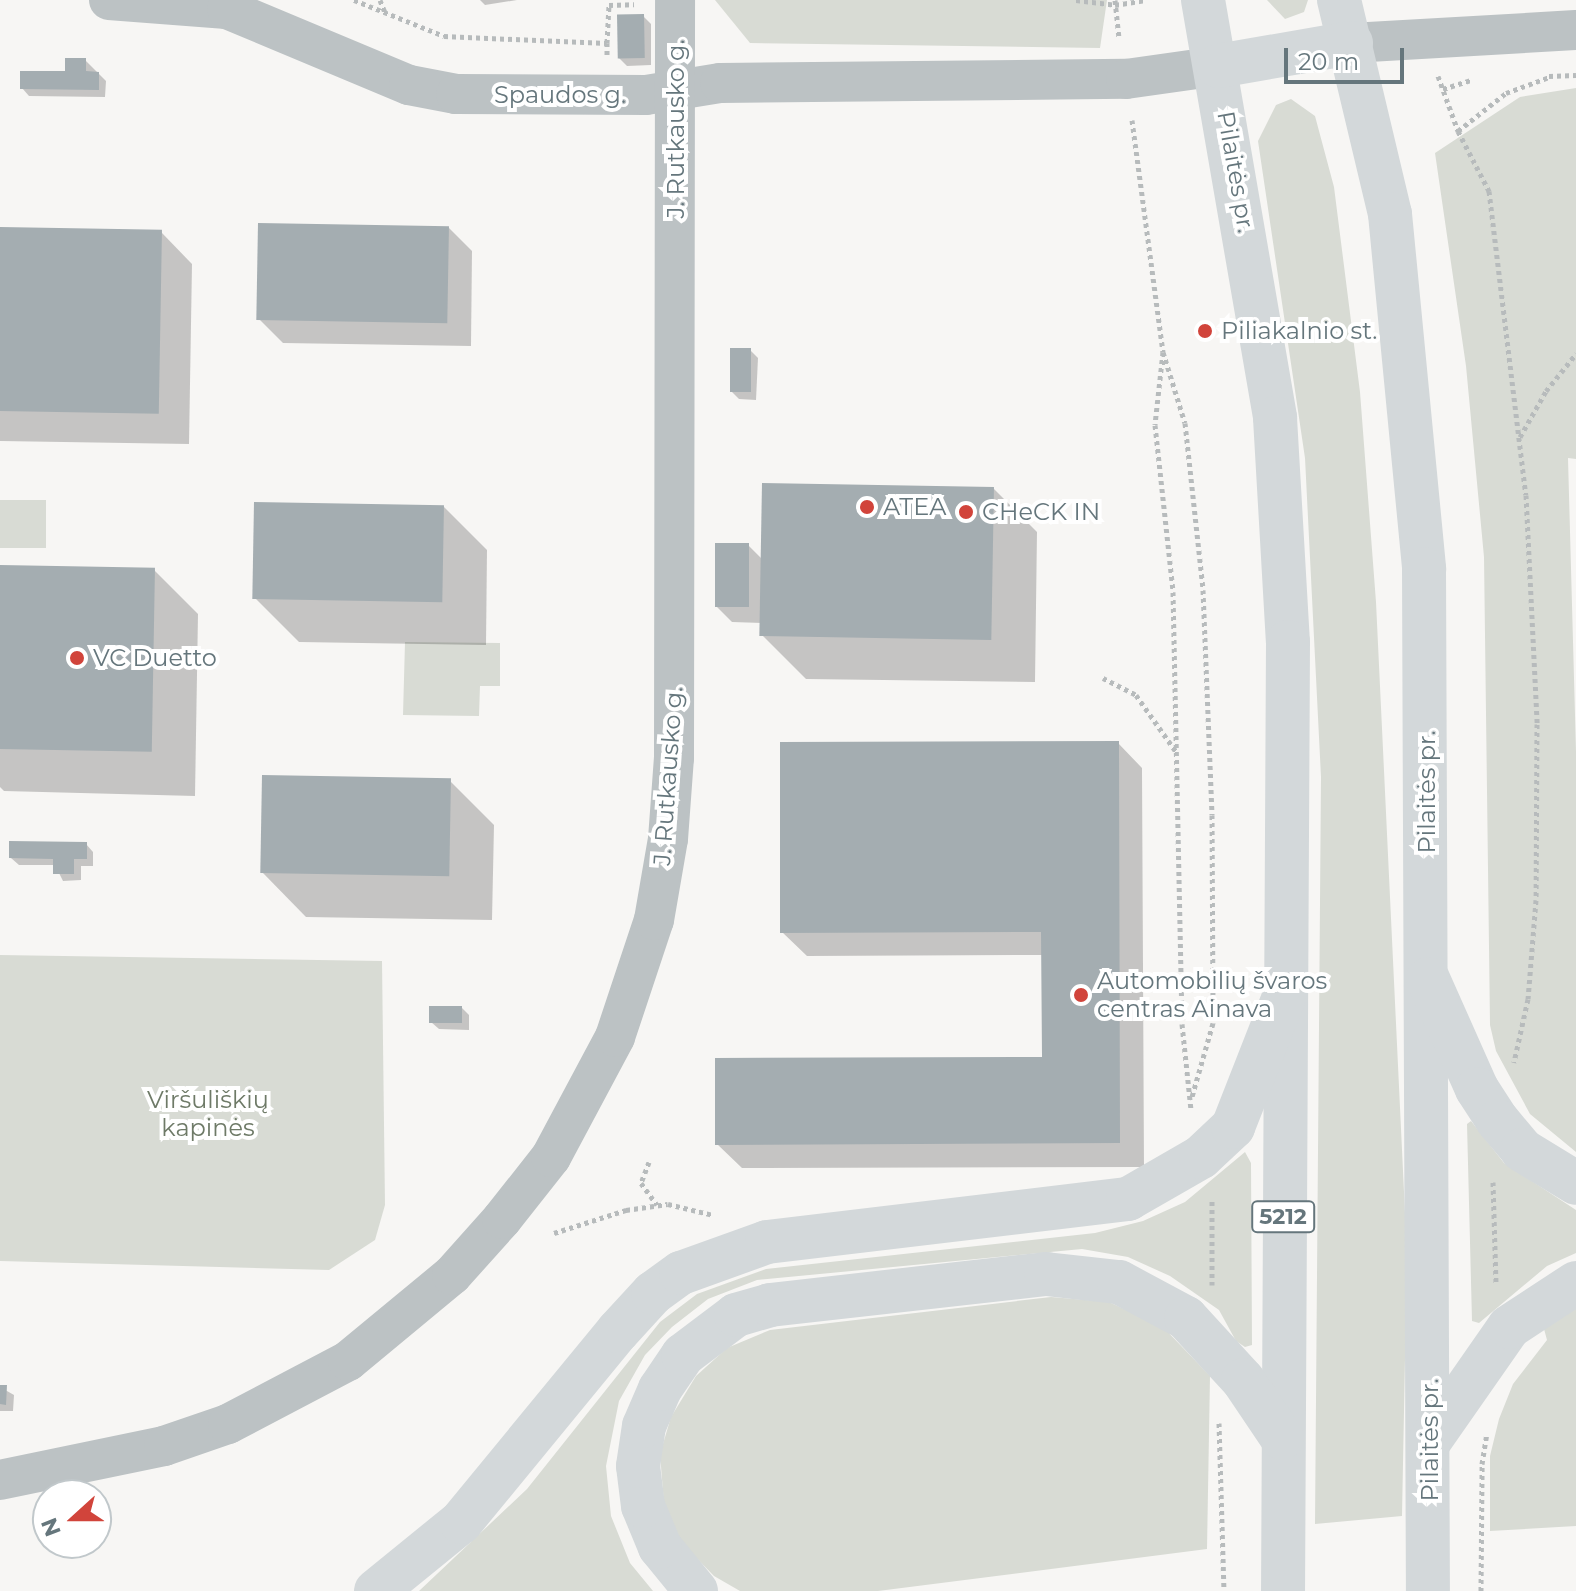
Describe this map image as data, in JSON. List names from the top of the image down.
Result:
{
  "streets": {
    "main road": ["Pilaitės pr.", "5212"],
    "street": ["Spaudos g.", "J. Rutkausko g."]
  },
  "crossings": [
    ["Spaudos g.", "J. Rutkausko g."],
    ["Spaudos g.", "Pilaitės pr."]
  ],
  "parks": ["Viršuliškių kapinės"],
  "places": [
    "Piliakalnio st.",
    "ATEA",
    "CHeCK IN",
    "VC Duetto",
    "Automobilių švaros centras Ainava"
  ],
  "scale_bar": "20 m",
  "north": "left"
}
